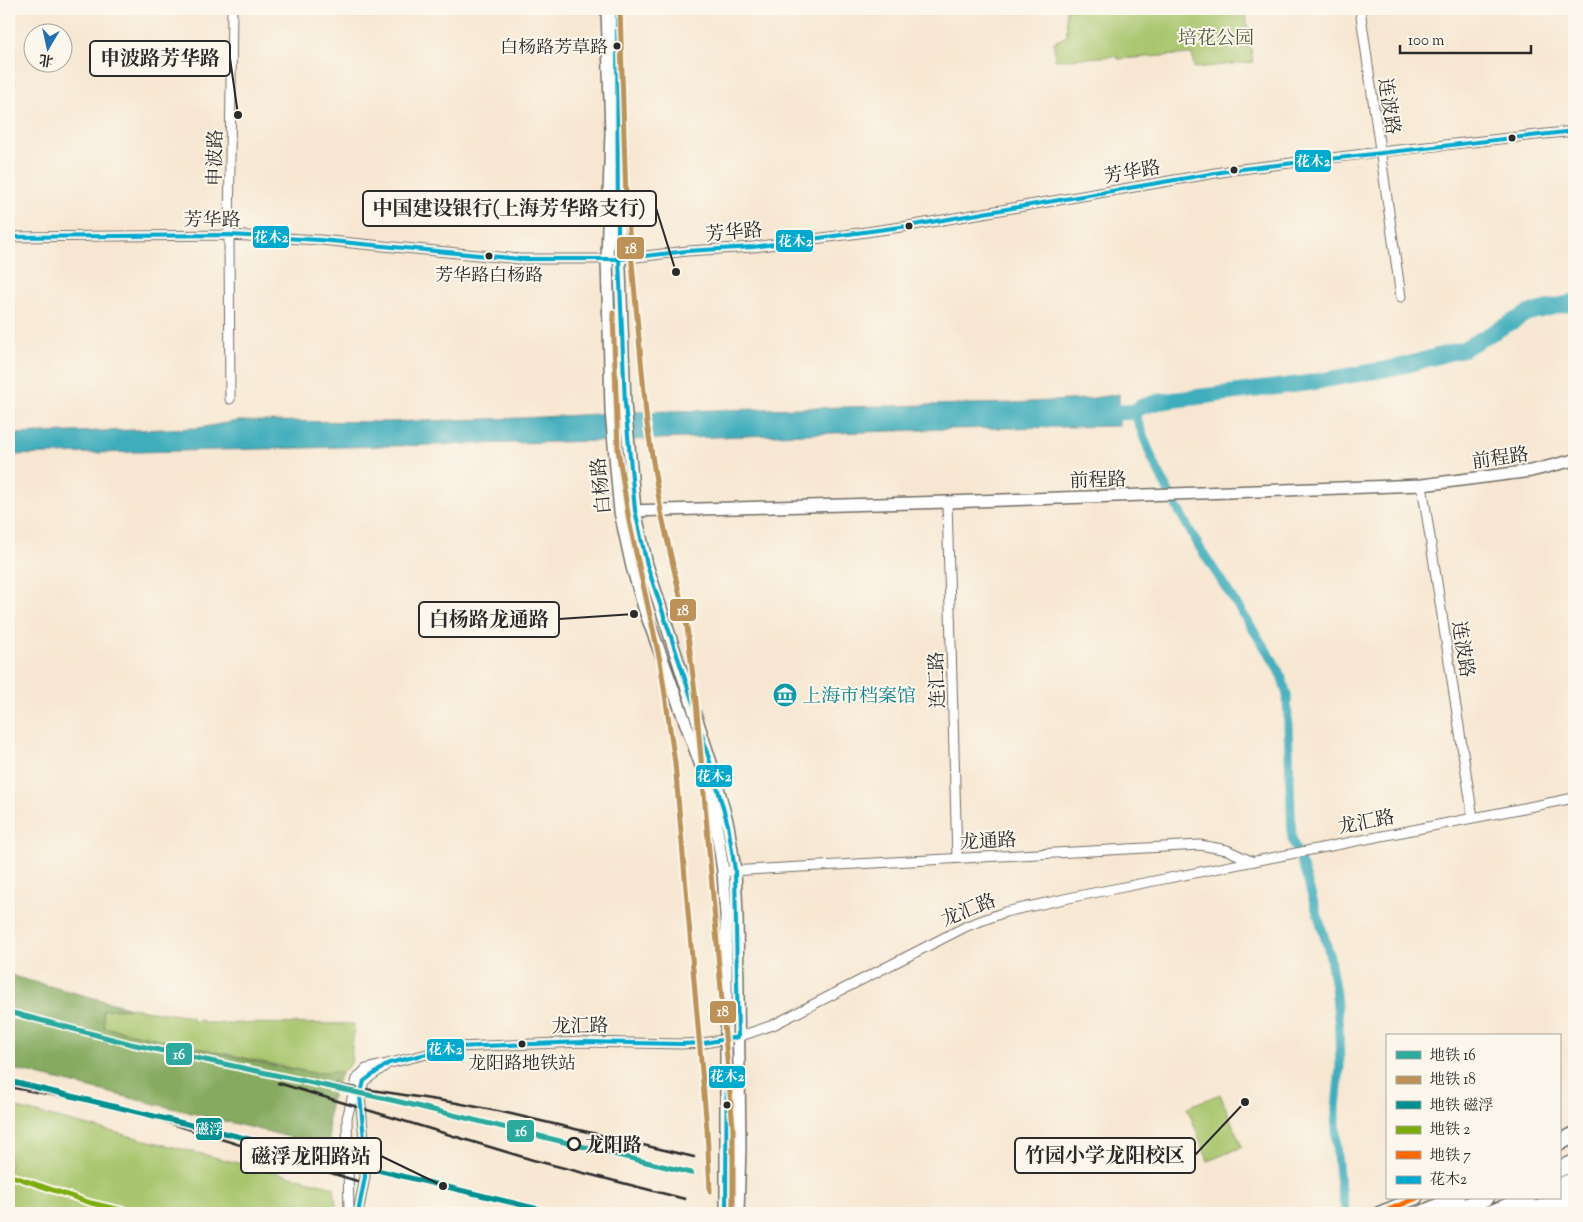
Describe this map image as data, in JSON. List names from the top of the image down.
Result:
{
  "streets": {
    "main road": ["前程路", "白杨路"],
    "street": [
      "连波路",
      "申波路",
      "芳华路",
      "连汇路",
      "龙汇路",
      "龙通路"
    ]
  },
  "crossings": [
    ["连波路", "芳华路"],
    ["连波路", "前程路"],
    ["连波路", "龙汇路"],
    ["申波路", "芳华路"],
    ["芳华路", "白杨路"],
    ["前程路", "白杨路"],
    ["前程路", "连汇路"],
    ["白杨路", "龙汇路"],
    ["白杨路", "龙通路"],
    ["连汇路", "龙通路"],
    ["龙汇路", "龙通路"]
  ],
  "parks": ["培花公园"],
  "places": {
    "other": [
      "白杨路芳草路",
      "申波路芳华路",
      "芳华路白杨路",
      "中国建设银行(上海芳华路支行)",
      "白杨路龙通路",
      "龙阳路地铁站",
      "竹园小学龙阳校区",
      "龙阳路",
      "磁浮龙阳路站"
    ],
    "museum": ["上海市档案馆"]
  },
  "lines": [
    "metro line 18",
    "transit line 花木2",
    "metro line 16",
    "metro line 磁浮",
    "metro line 2",
    "metro line 7"
  ],
  "legend": [
    "地铁 16",
    "地铁 18",
    "地铁 磁浮",
    "地铁 2",
    "地铁 7",
    "花木2"
  ],
  "scale_bar": "100 m",
  "north": "bottom"
}
